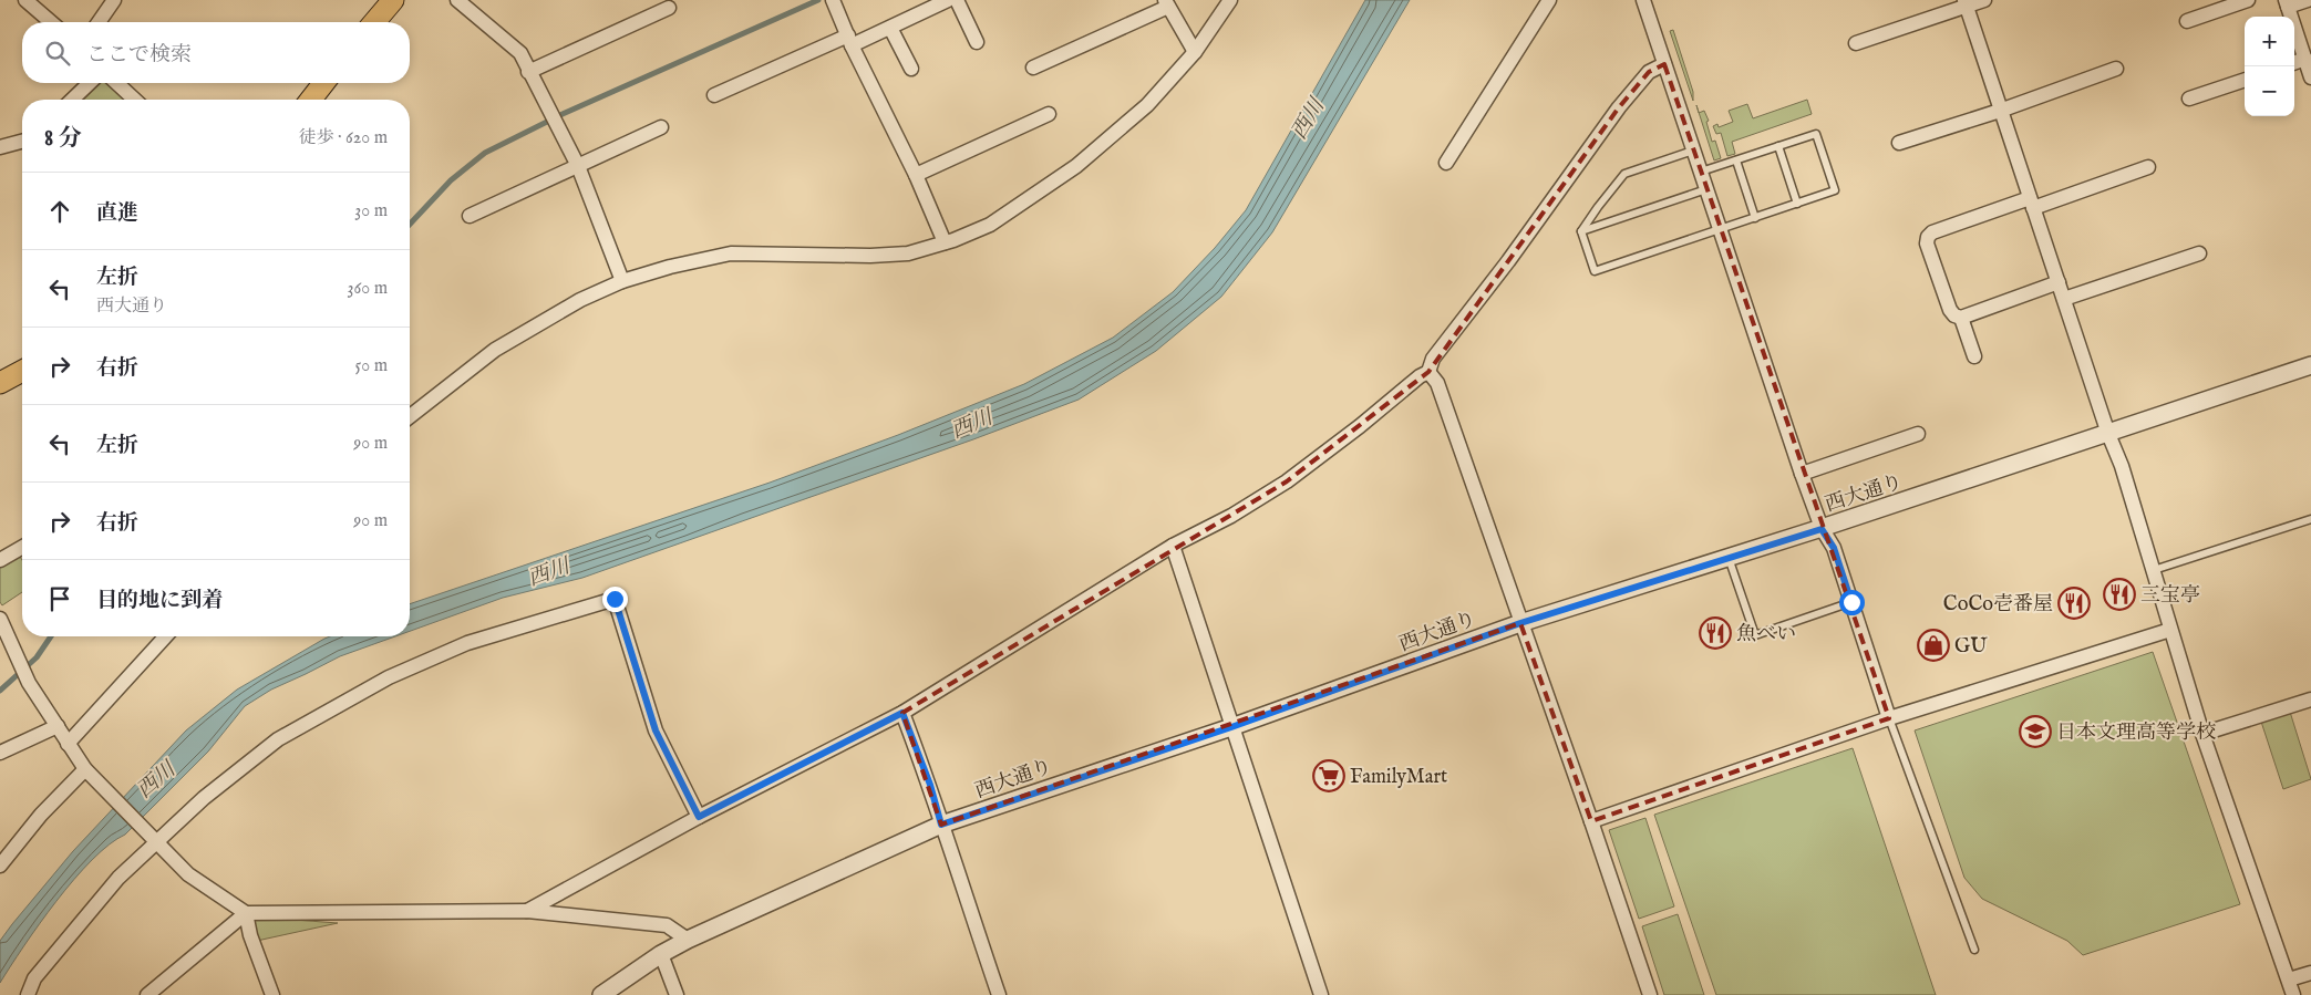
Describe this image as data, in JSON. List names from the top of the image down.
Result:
{
  "streets": {
    "street": ["西大通り"]
  },
  "water": ["西川"],
  "places": {
    "restaurant": ["三宝亭", "CoCo壱番屋", "魚べい"],
    "shop": ["GU"],
    "school or university": ["日本文理高等学校"],
    "supermarket": ["FamilyMart"]
  },
  "page": {
    "map_buttons": ["+", "−"],
    "search": "ここで検索",
    "heading": ["8 分", "徒歩 · 620 m"],
    "list": [
      ["直進", "30 m"],
      ["左折", "西大通り", "360 m"],
      ["右折", "50 m"],
      ["左折", "90 m"],
      ["右折", "90 m"],
      "目的地に到着"
    ]
  }
}
